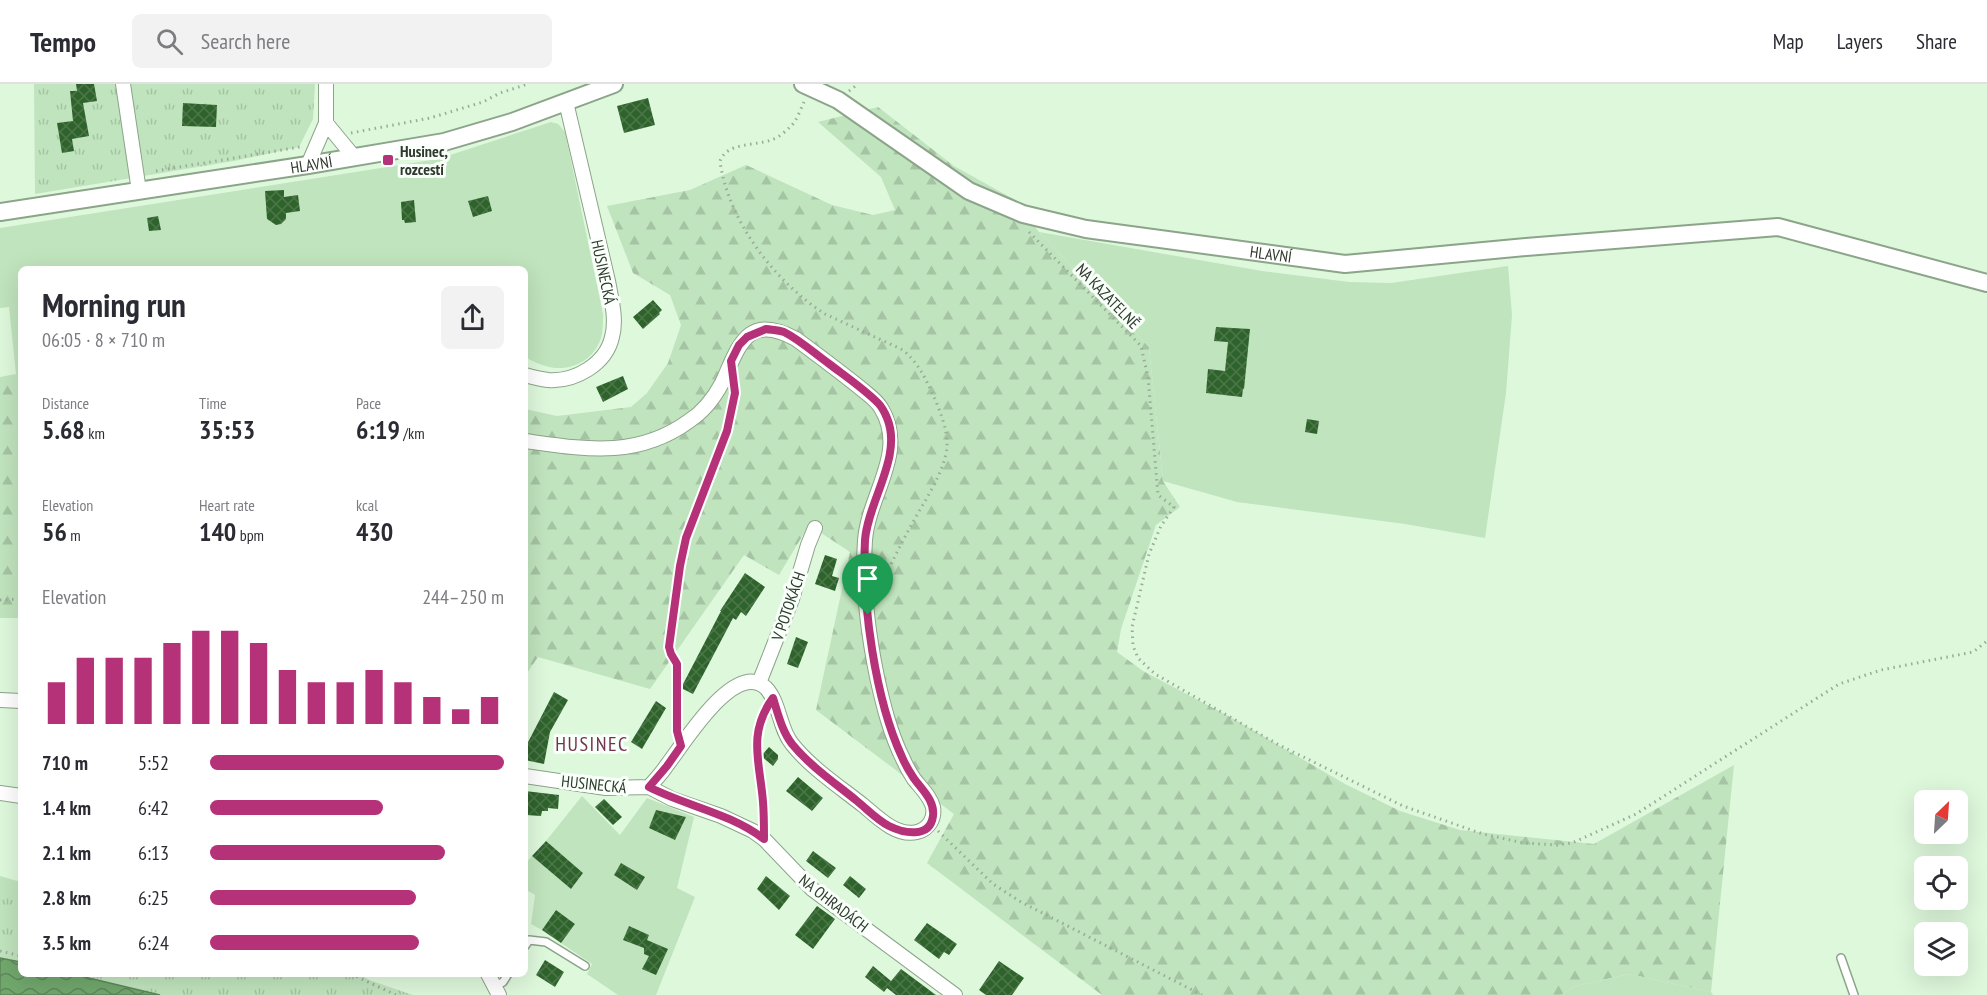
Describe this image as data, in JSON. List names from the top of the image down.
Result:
{
  "streets": {
    "street": [
      "HLAVNÍ",
      "HUSINECKÁ",
      "V POTOKÁCH",
      "NA OHRADÁCH"
    ],
    "path": ["NA KAZATELNĚ"]
  },
  "crossings": [
    ["HLAVNÍ", "HUSINECKÁ"],
    ["HLAVNÍ", "NA KAZATELNĚ"],
    ["HUSINECKÁ", "V POTOKÁCH"],
    ["HUSINECKÁ", "NA OHRADÁCH"]
  ],
  "districts": ["HUSINEC"],
  "places": {
    "transit": ["Husinec, rozcestí"]
  },
  "north": "top right",
  "page": {
    "header": "Tempo",
    "search": "Search here",
    "nav": ["Map", "Layers", "Share"],
    "heading": ["Morning run", "06:05 · 8 × 710 m"],
    "stats": [
      ["Distance", "5.68 km"],
      ["Time", "35:53"],
      ["Pace", "6:19 /km"],
      ["Elevation", "56 m"],
      ["Heart rate", "140 bpm"],
      ["kcal", "430"]
    ],
    "chart": ["Elevation", "244–250 m"],
    "list": [
      {
        "name": "710 m",
        "note": "5:52"
      },
      {
        "name": "1.4 km",
        "note": "6:42"
      },
      {
        "name": "2.1 km",
        "note": "6:13"
      },
      {
        "name": "2.8 km",
        "note": "6:25"
      },
      {
        "name": "3.5 km",
        "note": "6:24"
      }
    ]
  }
}
